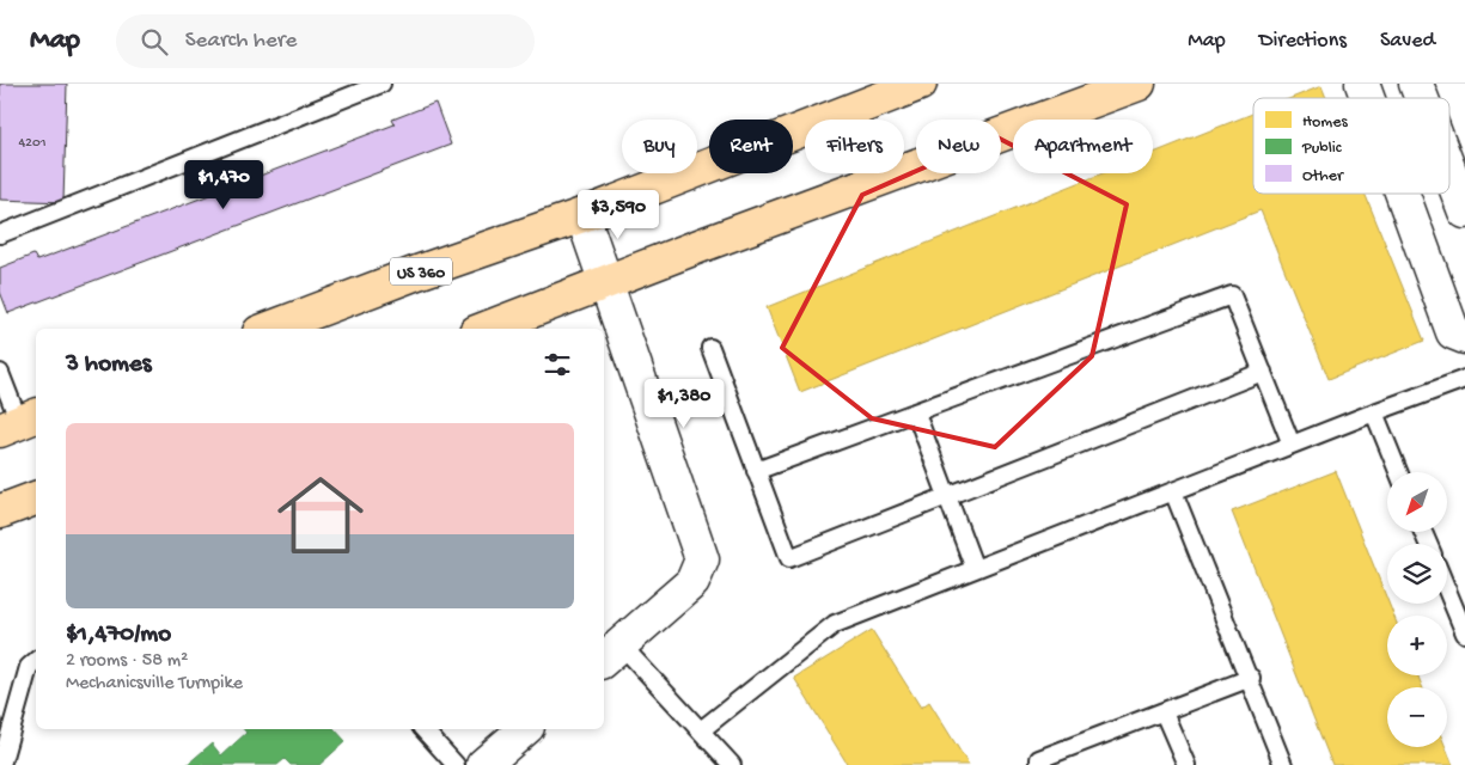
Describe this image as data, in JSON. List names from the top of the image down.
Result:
{
  "streets": {
    "highway": ["US 360"]
  },
  "house_numbers": ["4201"],
  "legend": ["Homes", "Public", "Other"],
  "north": "bottom left",
  "page": {
    "header": "Map",
    "search": "Search here",
    "nav": ["Map", "Directions", "Saved"],
    "chip": [
      "Buy",
      "Rent",
      "Filters",
      "New",
      "Apartment"
    ],
    "price": ["$1,470", "$3,590", "$1,380"],
    "heading": "3 homes",
    "list": [
      {
        "name": "$1,470/mo",
        "note": "2 rooms · 58 m² · Mechanicsville Turnpike"
      }
    ],
    "map_buttons": ["+", "−"]
  }
}
